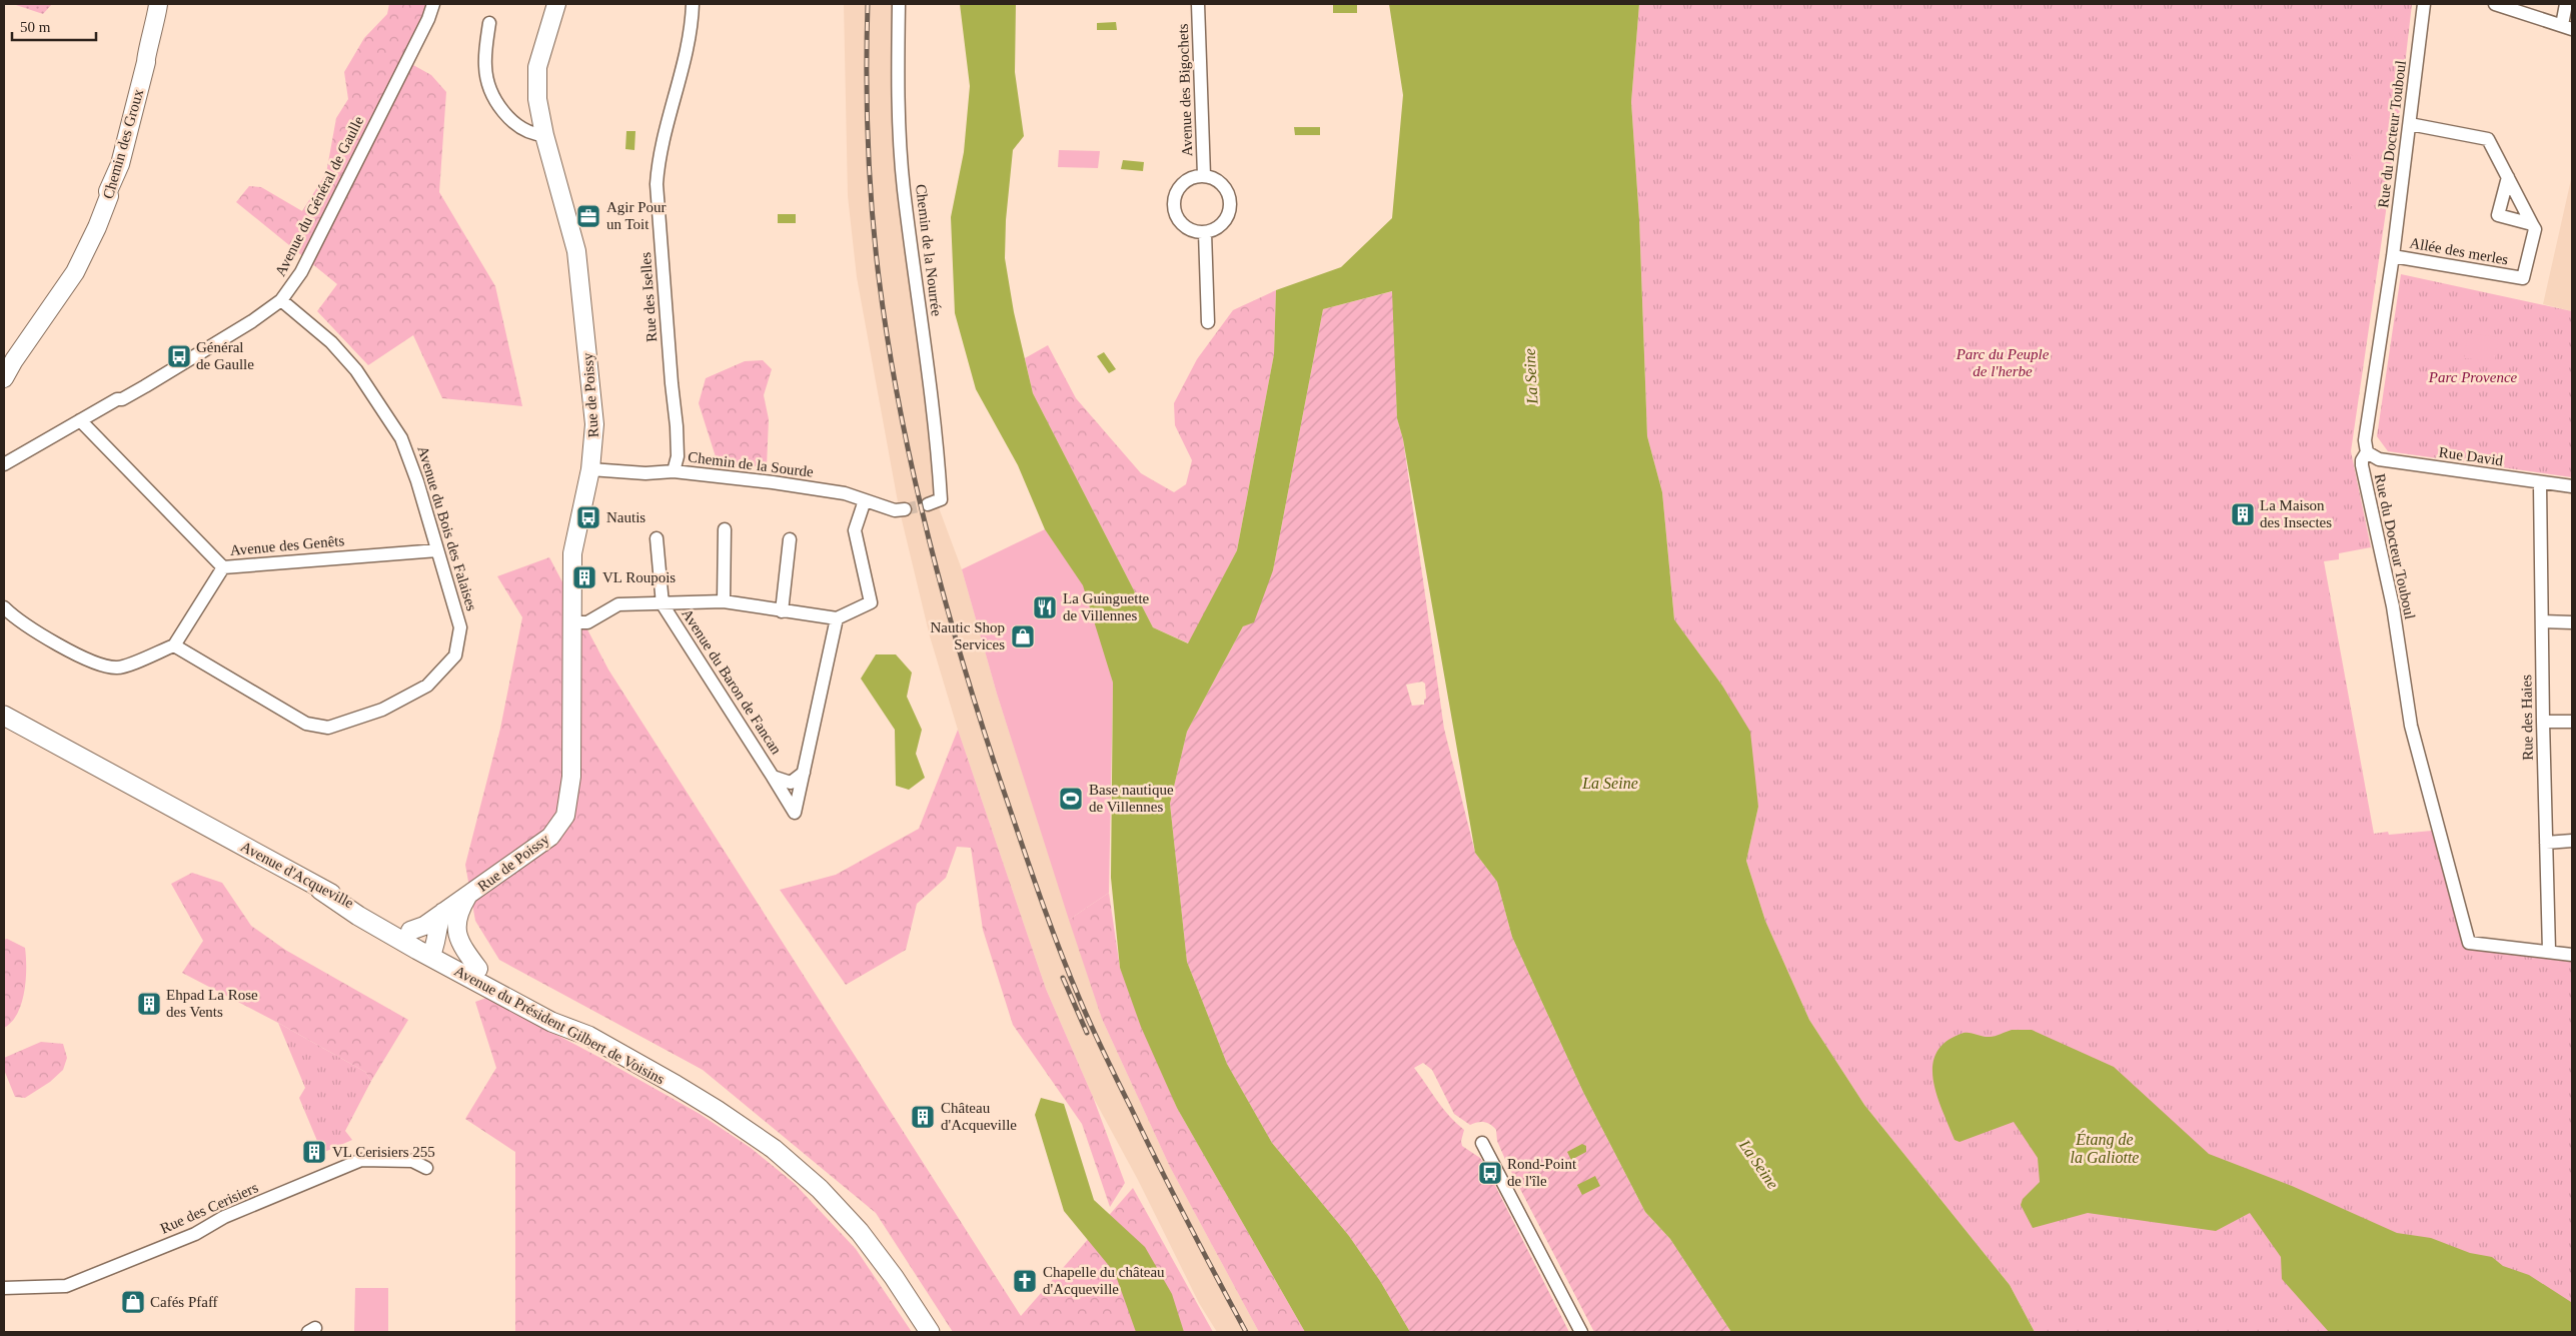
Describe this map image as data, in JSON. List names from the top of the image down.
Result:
{
  "streets": {
    "main road": ["Avenue d'Acqueville", "Avenue du Président Gilbert de Voisins"],
    "street": [
      "Avenue des Bigochets",
      "Rue du Docteur Touboul",
      "Chemin des Groux",
      "Avenue du Général de Gaulle",
      "Chemin de la Nourrée",
      "Allée des merles",
      "Rue des Iselles",
      "Rue de Poissy",
      "Rue David",
      "Chemin de la Sourde",
      "Avenue du Bois des Falaises",
      "Avenue des Genêts",
      "Avenue du Baron de Fancan",
      "Rue des Haies",
      "Rue des Cerisiers"
    ]
  },
  "crossings": [
    ["Rue du Docteur Touboul", "Allée des merles"],
    ["Rue du Docteur Touboul", "Rue David"],
    ["Rue du Docteur Touboul", "Rue des Haies"],
    ["Avenue du Général de Gaulle", "Avenue du Bois des Falaises"],
    ["Avenue du Général de Gaulle", "Avenue des Genêts"],
    ["Rue des Iselles", "Chemin de la Sourde"],
    ["Rue de Poissy", "Chemin de la Sourde"],
    ["Rue de Poissy", "Avenue d'Acqueville"],
    ["Rue David", "Rue des Haies"],
    ["Avenue du Bois des Falaises", "Avenue des Genêts"],
    ["Avenue d'Acqueville", "Avenue du Président Gilbert de Voisins"]
  ],
  "water": ["La Seine", "Étang de la Galiotte"],
  "parks": ["Parc du Peuple de l'herbe", "Parc Provence"],
  "places": {
    "office": ["Agir Pour un Toit"],
    "bus stop": ["Général de Gaulle", "Nautis", "Rond-Point de l'île"],
    "building": [
      "La Maison des Insectes",
      "VL Roupois",
      "Ehpad La Rose des Vents",
      "Château d'Acqueville",
      "VL Cerisiers 255"
    ],
    "restaurant": ["La Guinguette de Villennes"],
    "shop": ["Nautic Shop Services", "Cafés Pfaff"],
    "sports": ["Base nautique de Villennes"],
    "church": ["Chapelle du château d'Acqueville"]
  },
  "scale_bar": "50 m"
}
